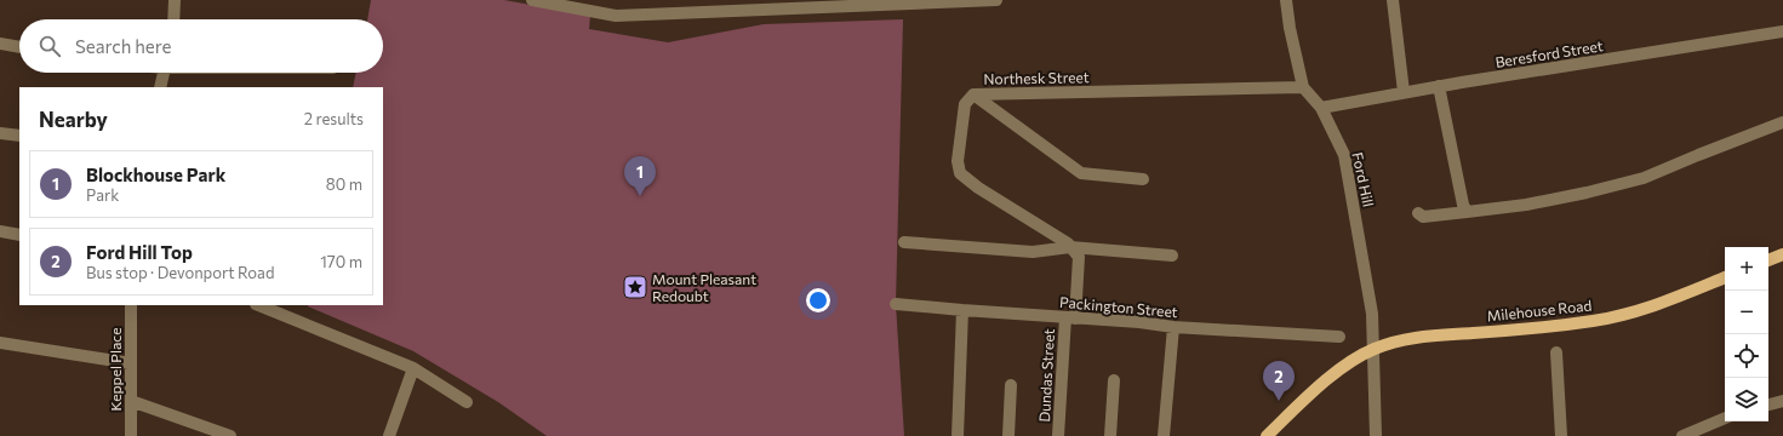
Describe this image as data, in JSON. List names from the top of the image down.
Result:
{
  "streets": {
    "main road": ["Milehouse Road"],
    "street": [
      "Beresford Street",
      "Northesk Street",
      "Ford Hill",
      "Packington Street",
      "Keppel Place",
      "Dundas Street"
    ]
  },
  "crossings": [
    ["Beresford Street", "Ford Hill"],
    ["Northesk Street", "Ford Hill"],
    ["Ford Hill", "Milehouse Road"],
    ["Packington Street", "Dundas Street"]
  ],
  "places": {
    "place": ["Mount Pleasant Redoubt"]
  },
  "page": {
    "search": "Search here",
    "heading": ["Nearby", "2 results"],
    "list": [
      {
        "mark": "1",
        "name": "Blockhouse Park",
        "note": "Park",
        "value": "80 m"
      },
      {
        "mark": "2",
        "name": "Ford Hill Top",
        "note": "Bus stop · Devonport Road",
        "value": "170 m"
      }
    ],
    "pins": ["1", "2"],
    "map_buttons": ["+", "−"]
  }
}
